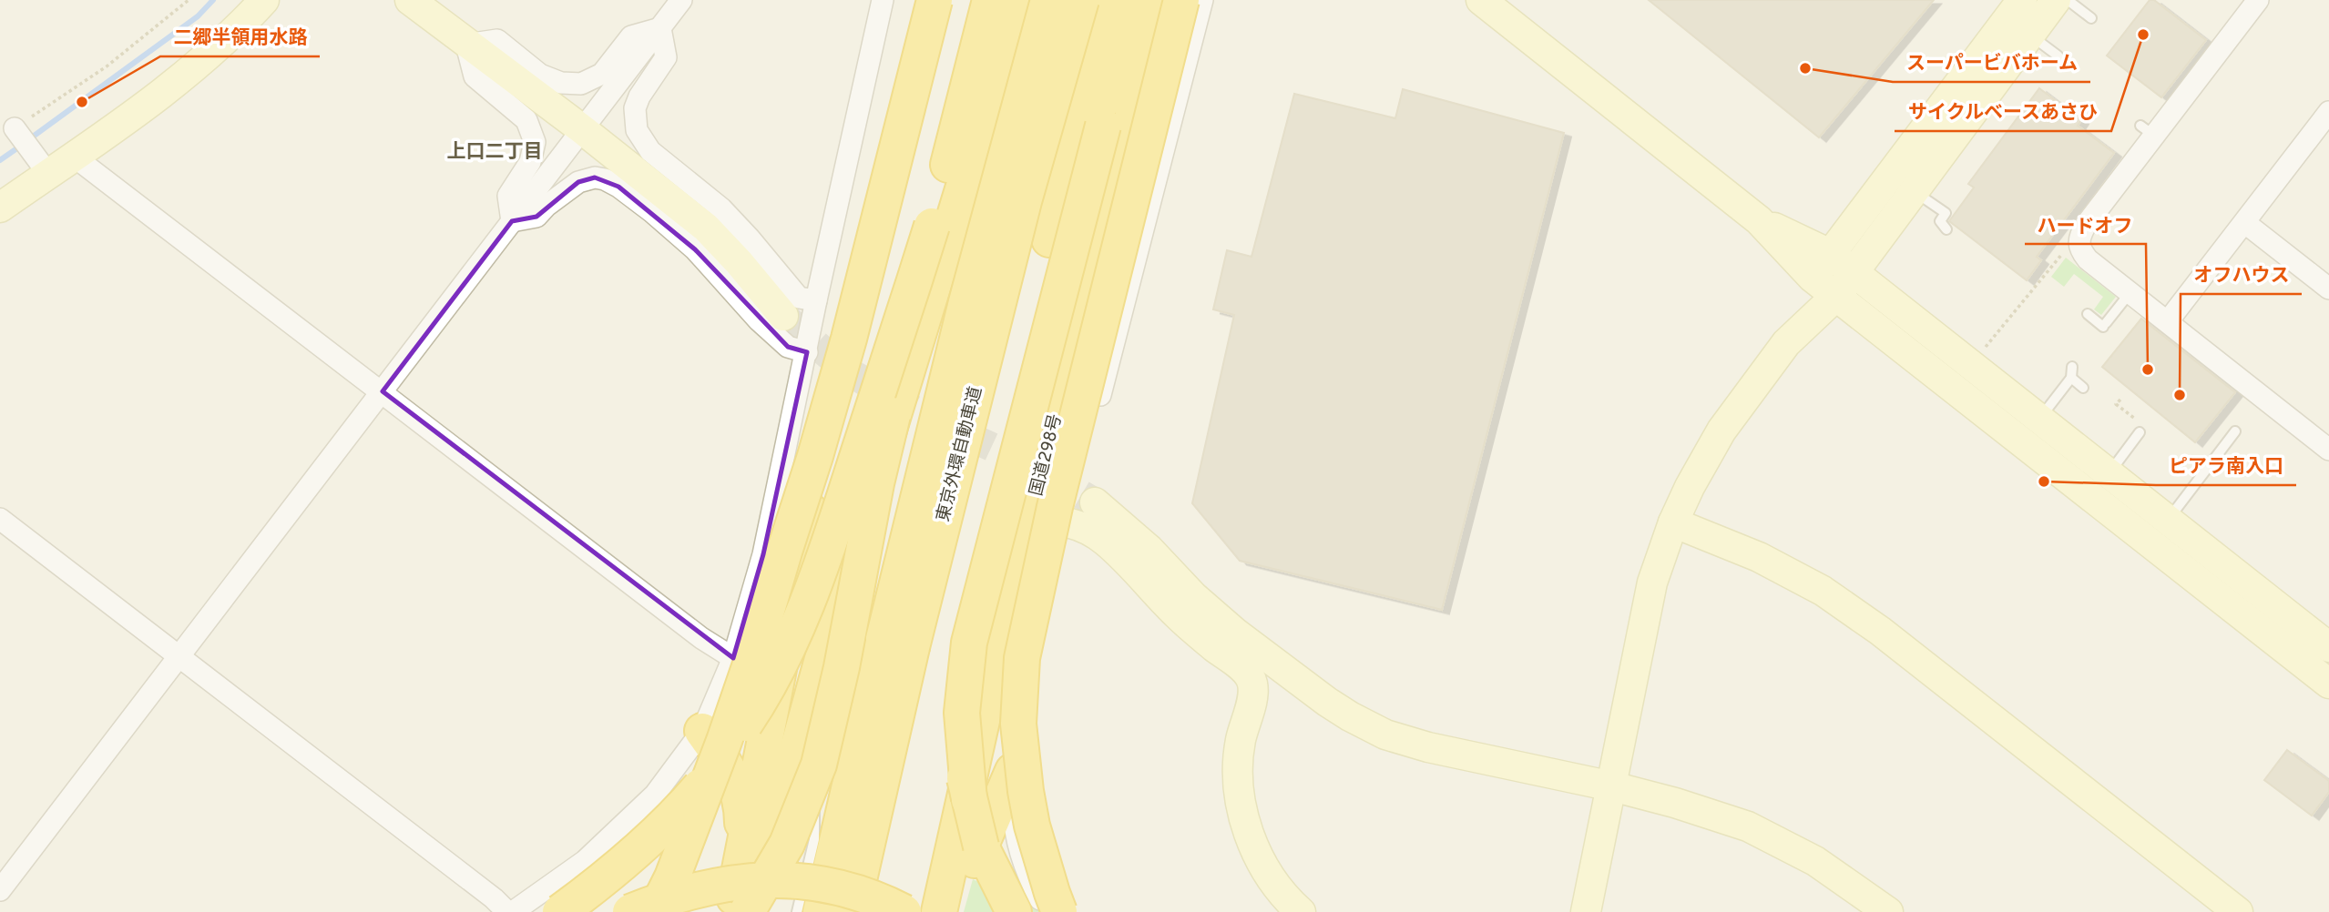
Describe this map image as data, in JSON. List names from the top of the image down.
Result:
{
  "streets": {
    "highway": ["東京外環自動車道", "国道298号"]
  },
  "districts": ["上口二丁目"],
  "places": [
    "サイクルベースあさひ",
    "スーパービバホーム",
    "二郷半領用水路",
    "ハードオフ",
    "オフハウス",
    "ピアラ南入口"
  ]
}
